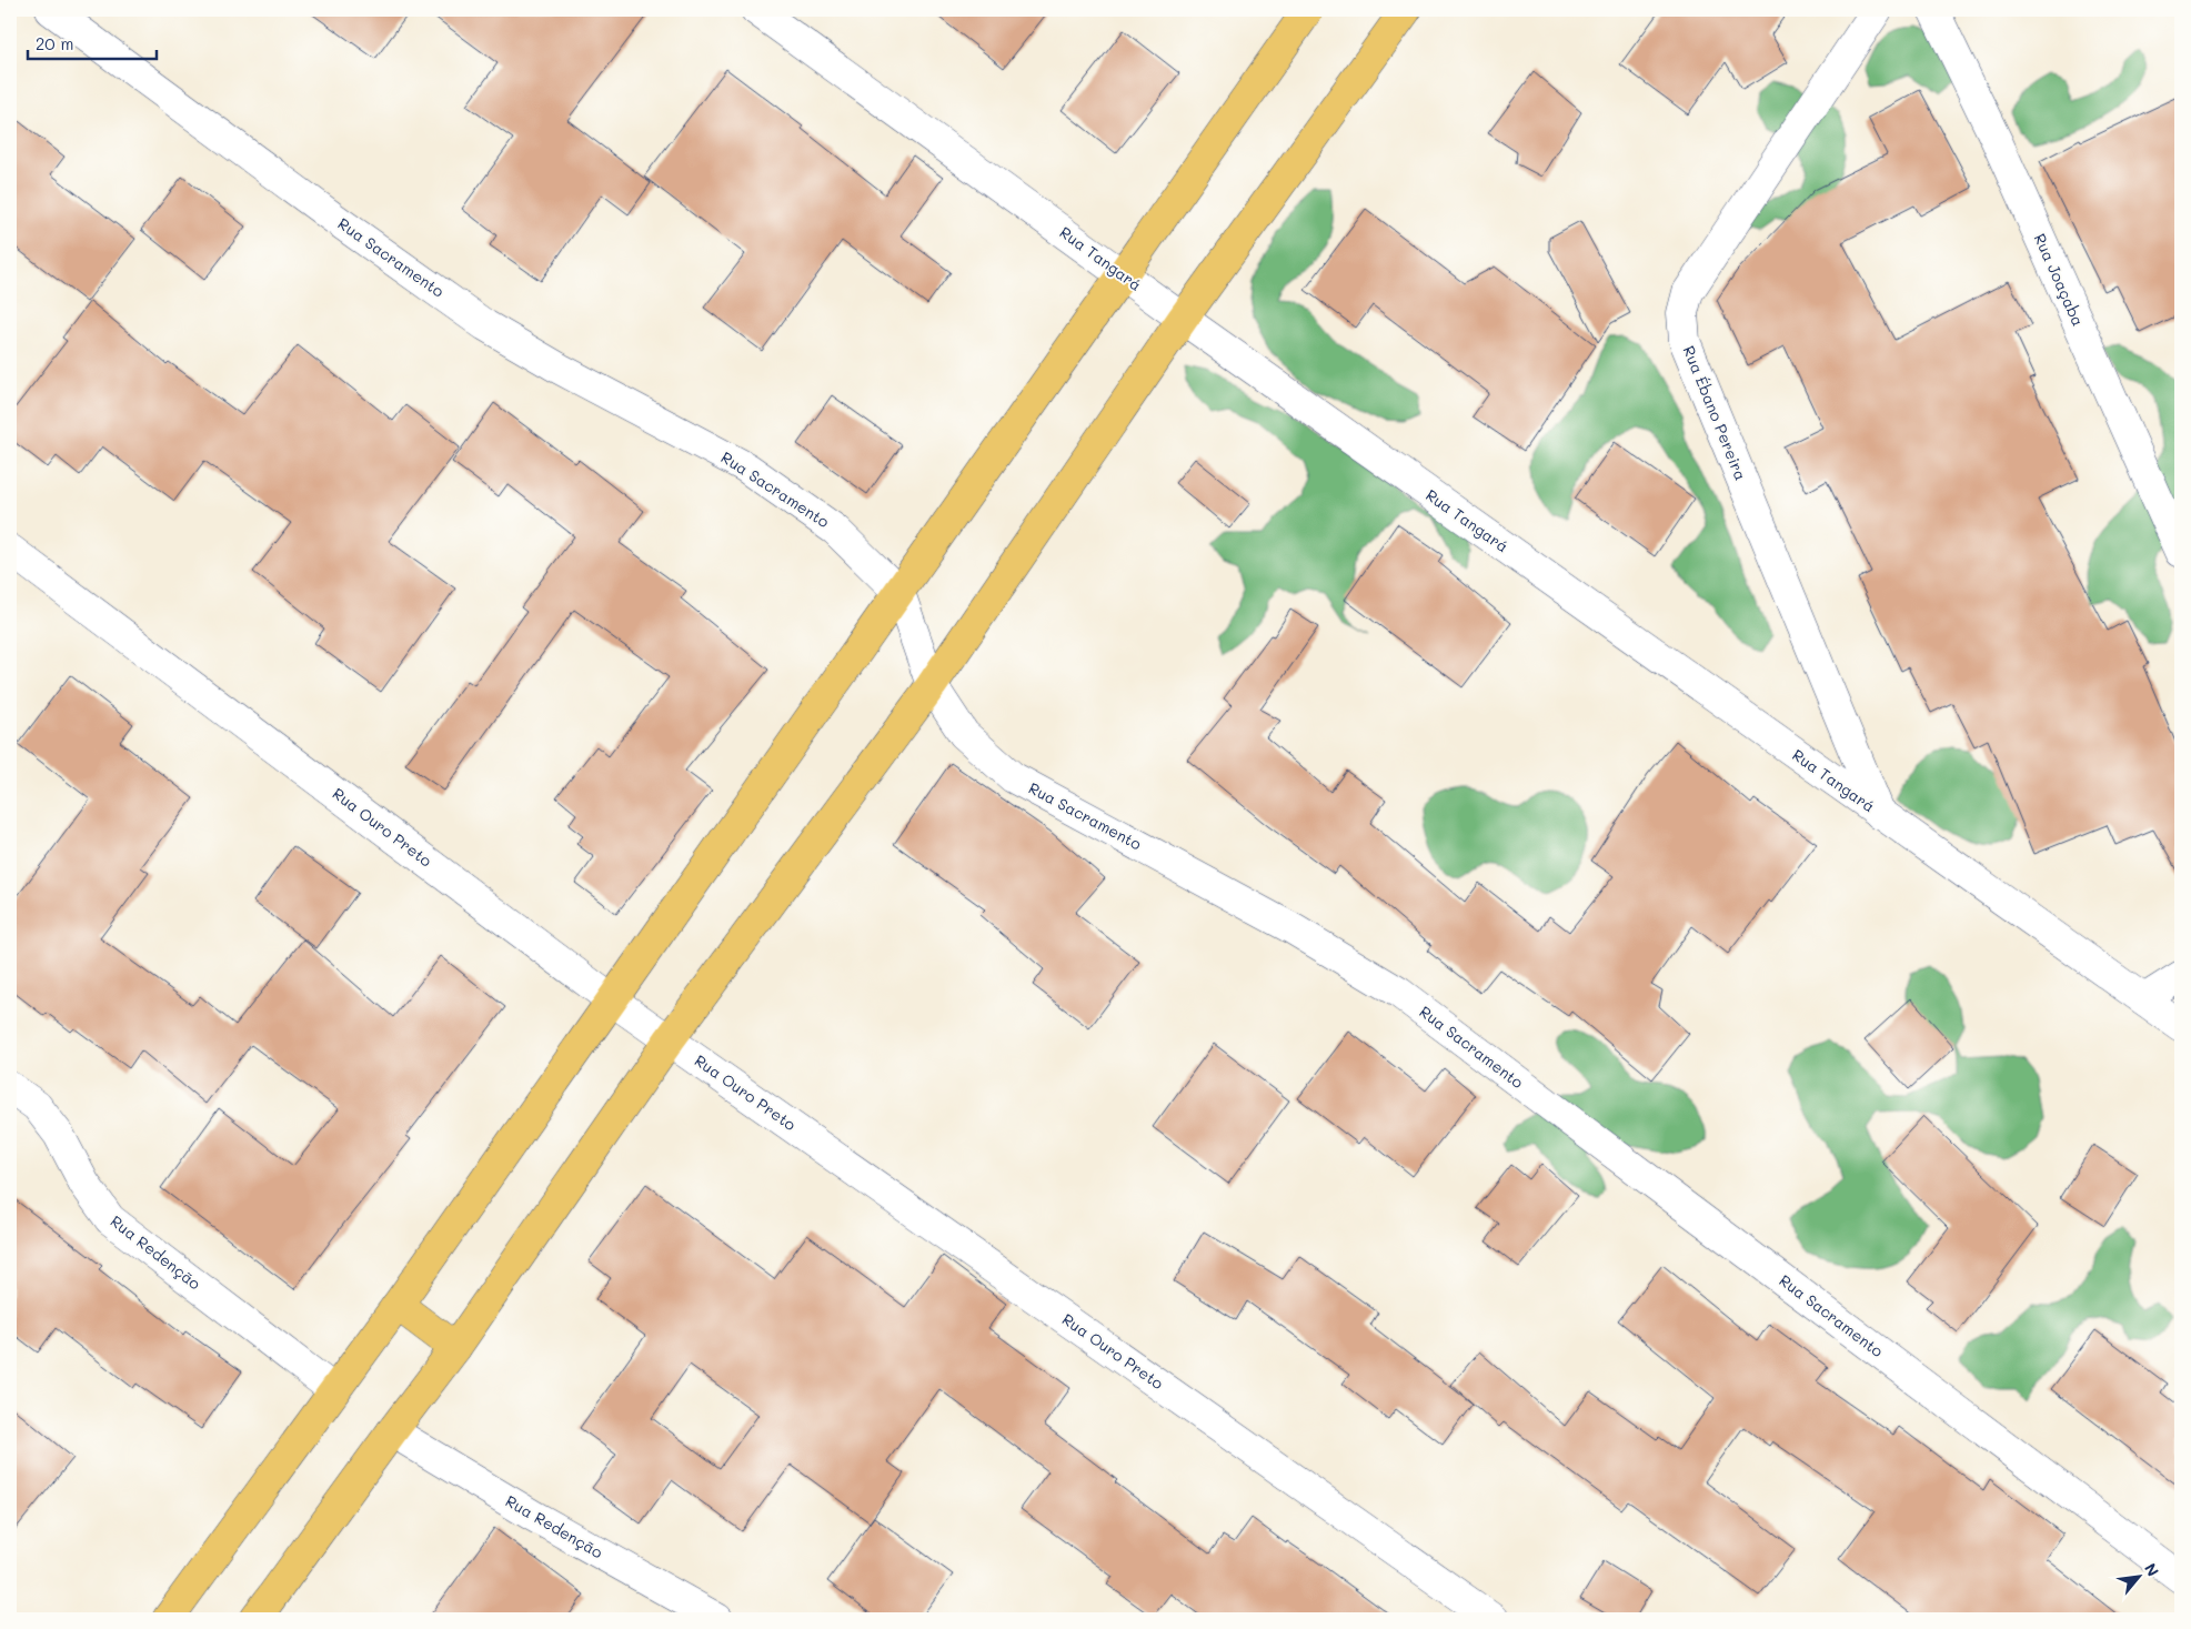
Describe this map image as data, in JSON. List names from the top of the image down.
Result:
{
  "streets": {
    "street": [
      "Rua Sacramento",
      "Rua Tangará",
      "Rua Joaçaba",
      "Rua Ébano Pereira",
      "Rua Ouro Preto",
      "Rua Redenção"
    ]
  },
  "crossings": [
    ["Rua Tangará", "Rua Ébano Pereira"]
  ],
  "scale_bar": "20 m",
  "north": "top right"
}
